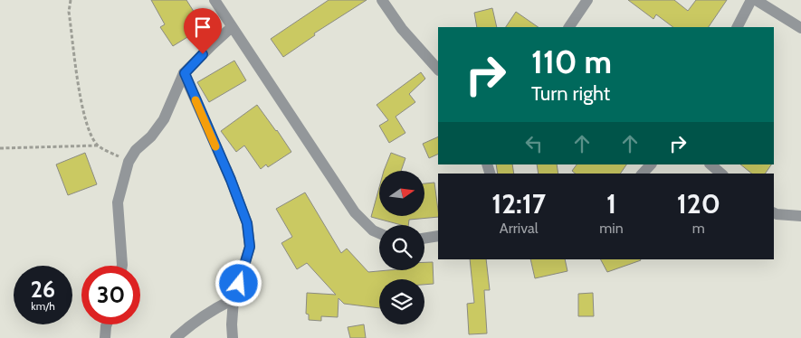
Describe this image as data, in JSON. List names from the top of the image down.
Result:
{
  "north": "right",
  "page": {
    "turn": ["110 m", "Turn right"],
    "eta": [
      "12:17",
      "Arrival",
      "1",
      "min",
      "120",
      "m"
    ],
    "speed": "26 km/h",
    "limit": "30"
  }
}
